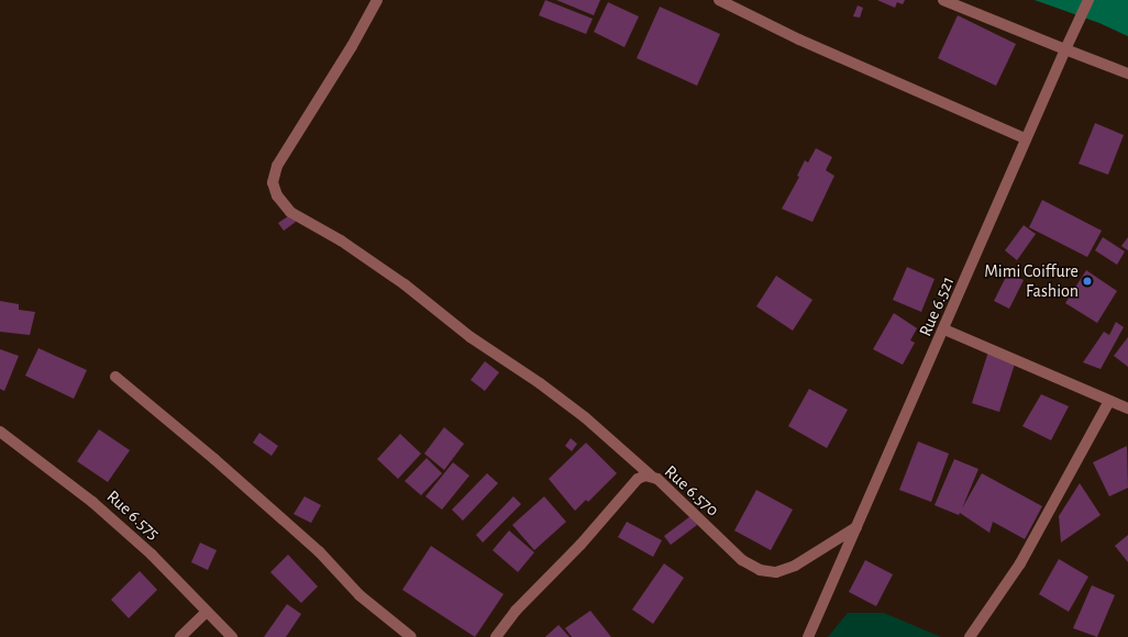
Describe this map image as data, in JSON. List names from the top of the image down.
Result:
{
  "streets": {
    "street": ["Rue 6.521", "Rue 6.570", "Rue 6.575"]
  },
  "crossings": [
    ["Rue 6.521", "Rue 6.570"]
  ],
  "places": ["Mimi Coiffure Fashion"]
}
